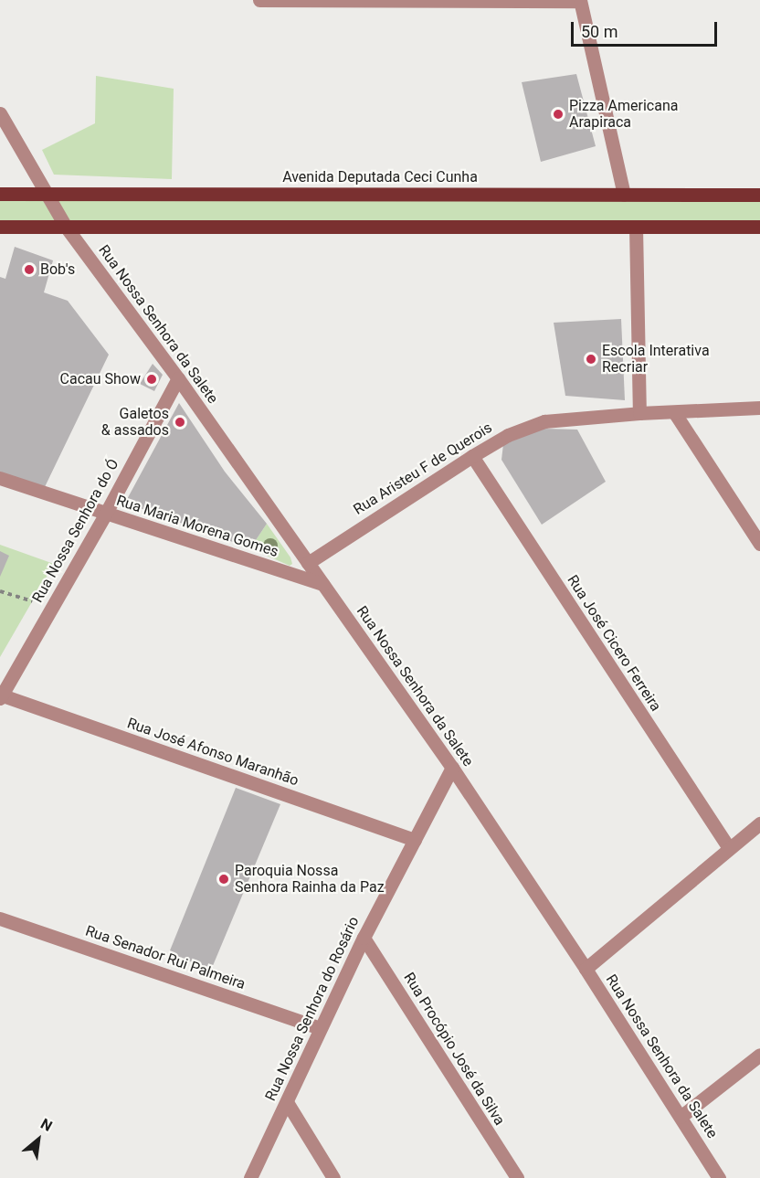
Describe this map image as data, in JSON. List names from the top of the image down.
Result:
{
  "streets": {
    "main road": ["Avenida Deputada Ceci Cunha"],
    "street": [
      "Rua Nossa Senhora da Salete",
      "Rua Aristeu F de Querois",
      "Rua Maria Morena Gomes",
      "Rua Nossa Senhora do Ó",
      "Rua José Cicero Ferreira",
      "Rua José Afonso Maranhão",
      "Rua Senador Rui Palmeira",
      "Rua Nossa Senhora do Rosário",
      "Rua Procópio José da Silva"
    ]
  },
  "crossings": [
    ["Avenida Deputada Ceci Cunha", "Rua Nossa Senhora da Salete"],
    ["Rua Nossa Senhora da Salete", "Rua Aristeu F de Querois"],
    ["Rua Nossa Senhora da Salete", "Rua Maria Morena Gomes"],
    ["Rua Nossa Senhora da Salete", "Rua Nossa Senhora do Ó"],
    ["Rua Nossa Senhora da Salete", "Rua Nossa Senhora do Rosário"],
    ["Rua Aristeu F de Querois", "Rua José Cicero Ferreira"],
    ["Rua Maria Morena Gomes", "Rua Nossa Senhora do Ó"],
    ["Rua Nossa Senhora do Ó", "Rua José Afonso Maranhão"],
    ["Rua José Afonso Maranhão", "Rua Nossa Senhora do Rosário"],
    ["Rua Senador Rui Palmeira", "Rua Nossa Senhora do Rosário"],
    ["Rua Nossa Senhora do Rosário", "Rua Procópio José da Silva"]
  ],
  "places": [
    "Pizza Americana Arapiraca",
    "Bob's",
    "Escola Interativa Recriar",
    "Cacau Show",
    "Galetos & assados",
    "Paroquia Nossa Senhora Rainha da Paz"
  ],
  "scale_bar": "50 m",
  "north": "top right"
}
